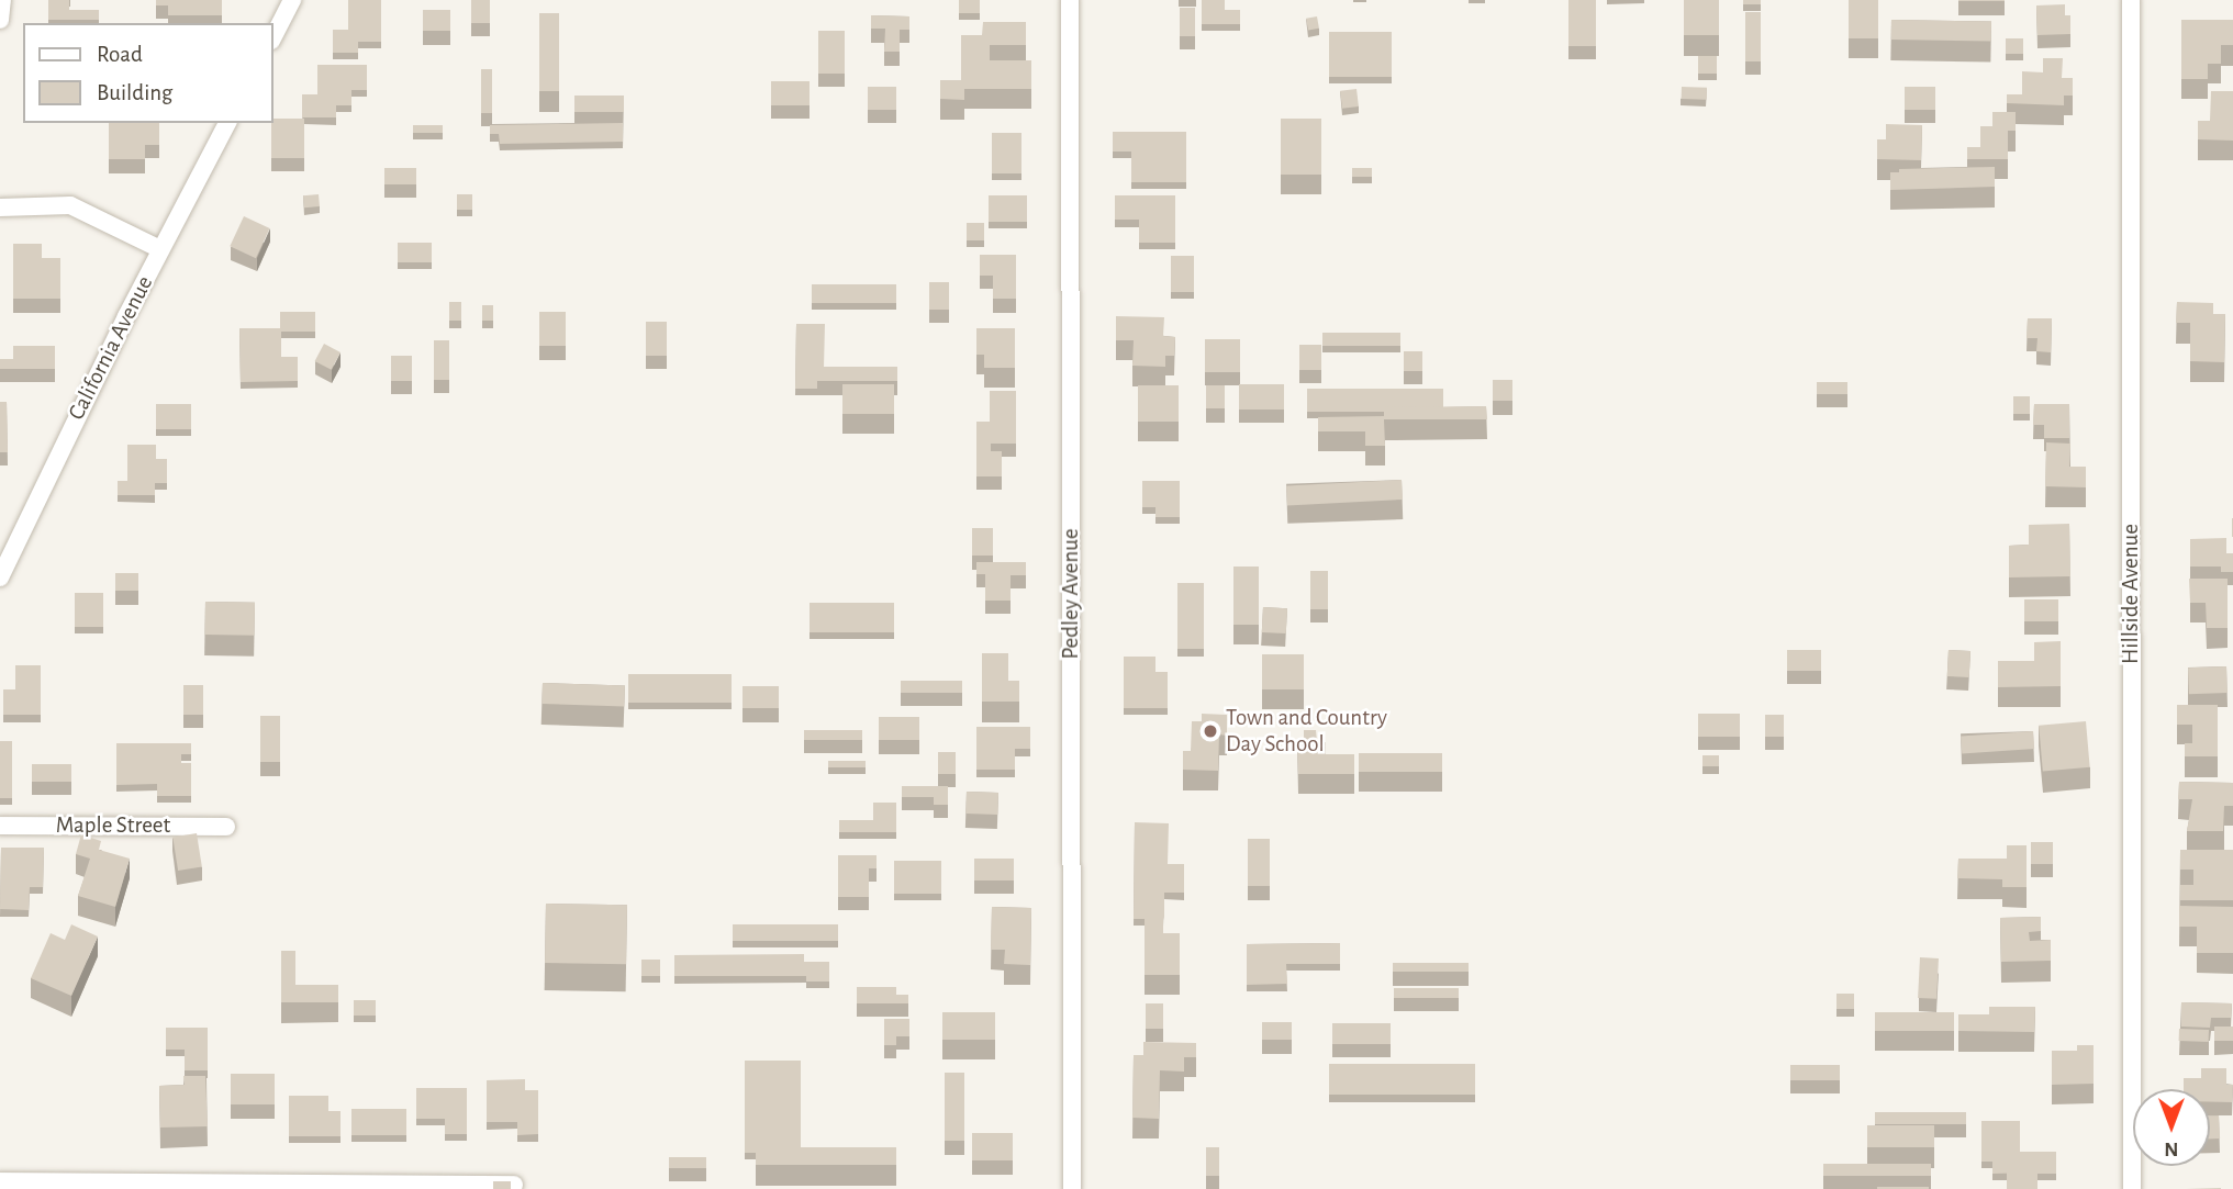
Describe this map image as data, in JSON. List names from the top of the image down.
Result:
{
  "streets": {
    "street": [
      "California Avenue",
      "Pedley Avenue",
      "Hillside Avenue",
      "Maple Street"
    ]
  },
  "places": ["Town and Country Day School"],
  "legend": ["Road", "Building"],
  "north": "bottom"
}
